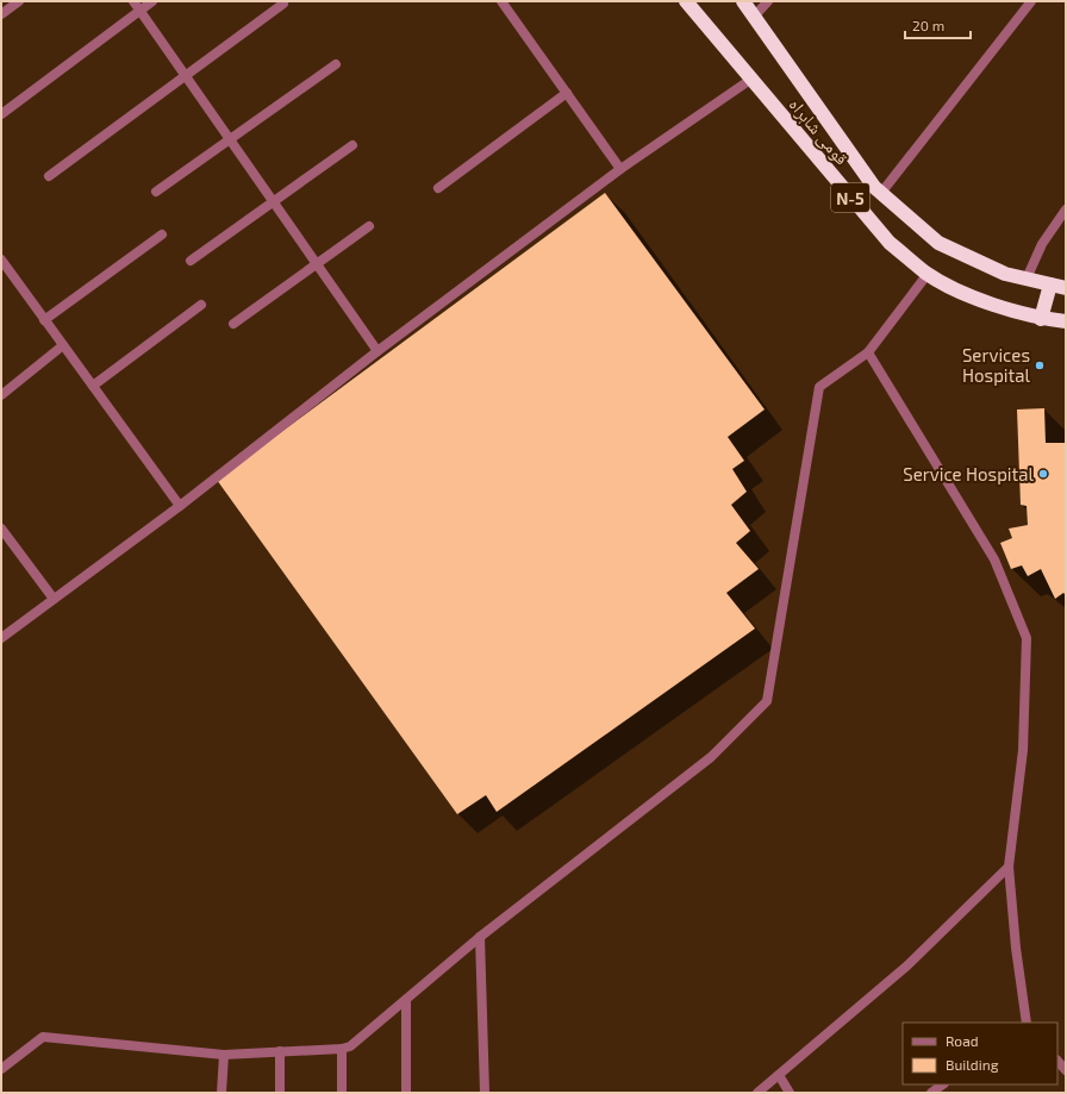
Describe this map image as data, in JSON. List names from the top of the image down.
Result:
{
  "streets": {
    "highway": ["قومی شاہراہ", "N-5"]
  },
  "places": ["Services Hospital", "Service Hospital"],
  "legend": ["Road", "Building"],
  "scale_bar": "20 m"
}
